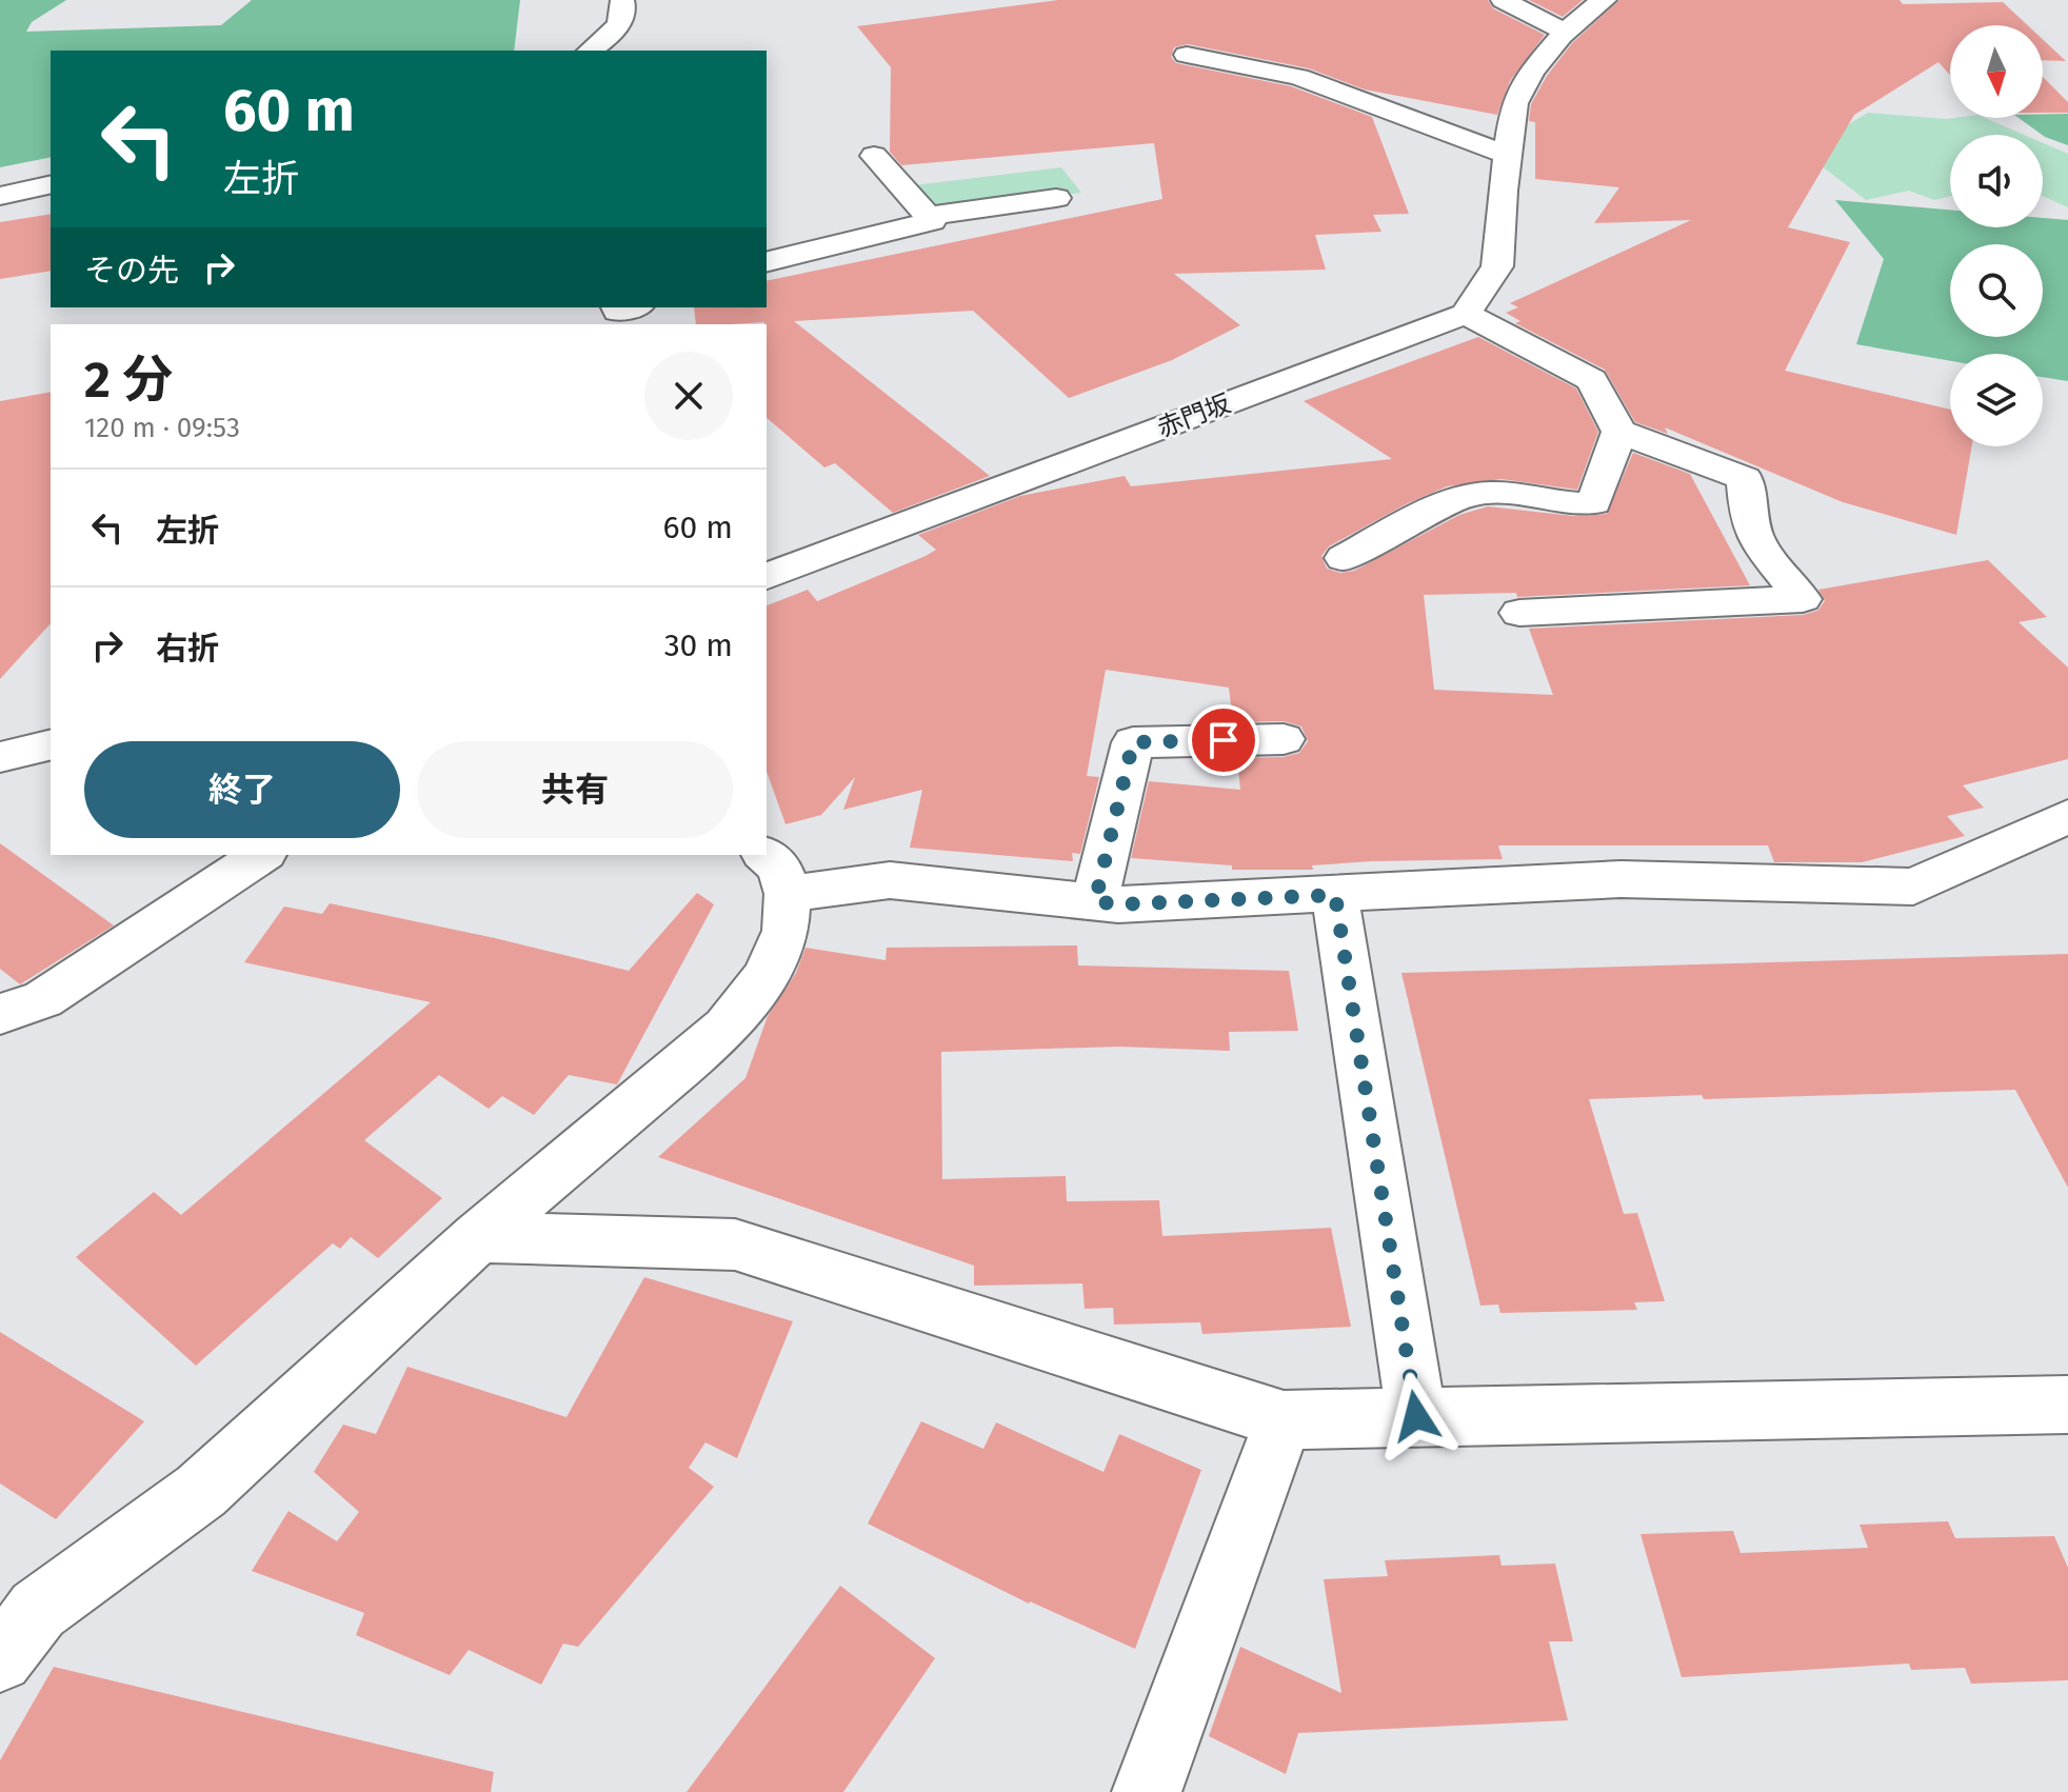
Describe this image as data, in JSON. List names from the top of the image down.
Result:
{
  "streets": {
    "street": ["赤門坂"]
  },
  "north": "bottom",
  "page": {
    "turn": ["60 m", "左折"],
    "then": "その先",
    "heading": ["2 分", "120 m · 09:53"],
    "list": [
      {
        "name": "左折",
        "value": "60 m"
      },
      {
        "name": "右折",
        "value": "30 m"
      }
    ],
    "buttons": ["終了", "共有"]
  }
}
